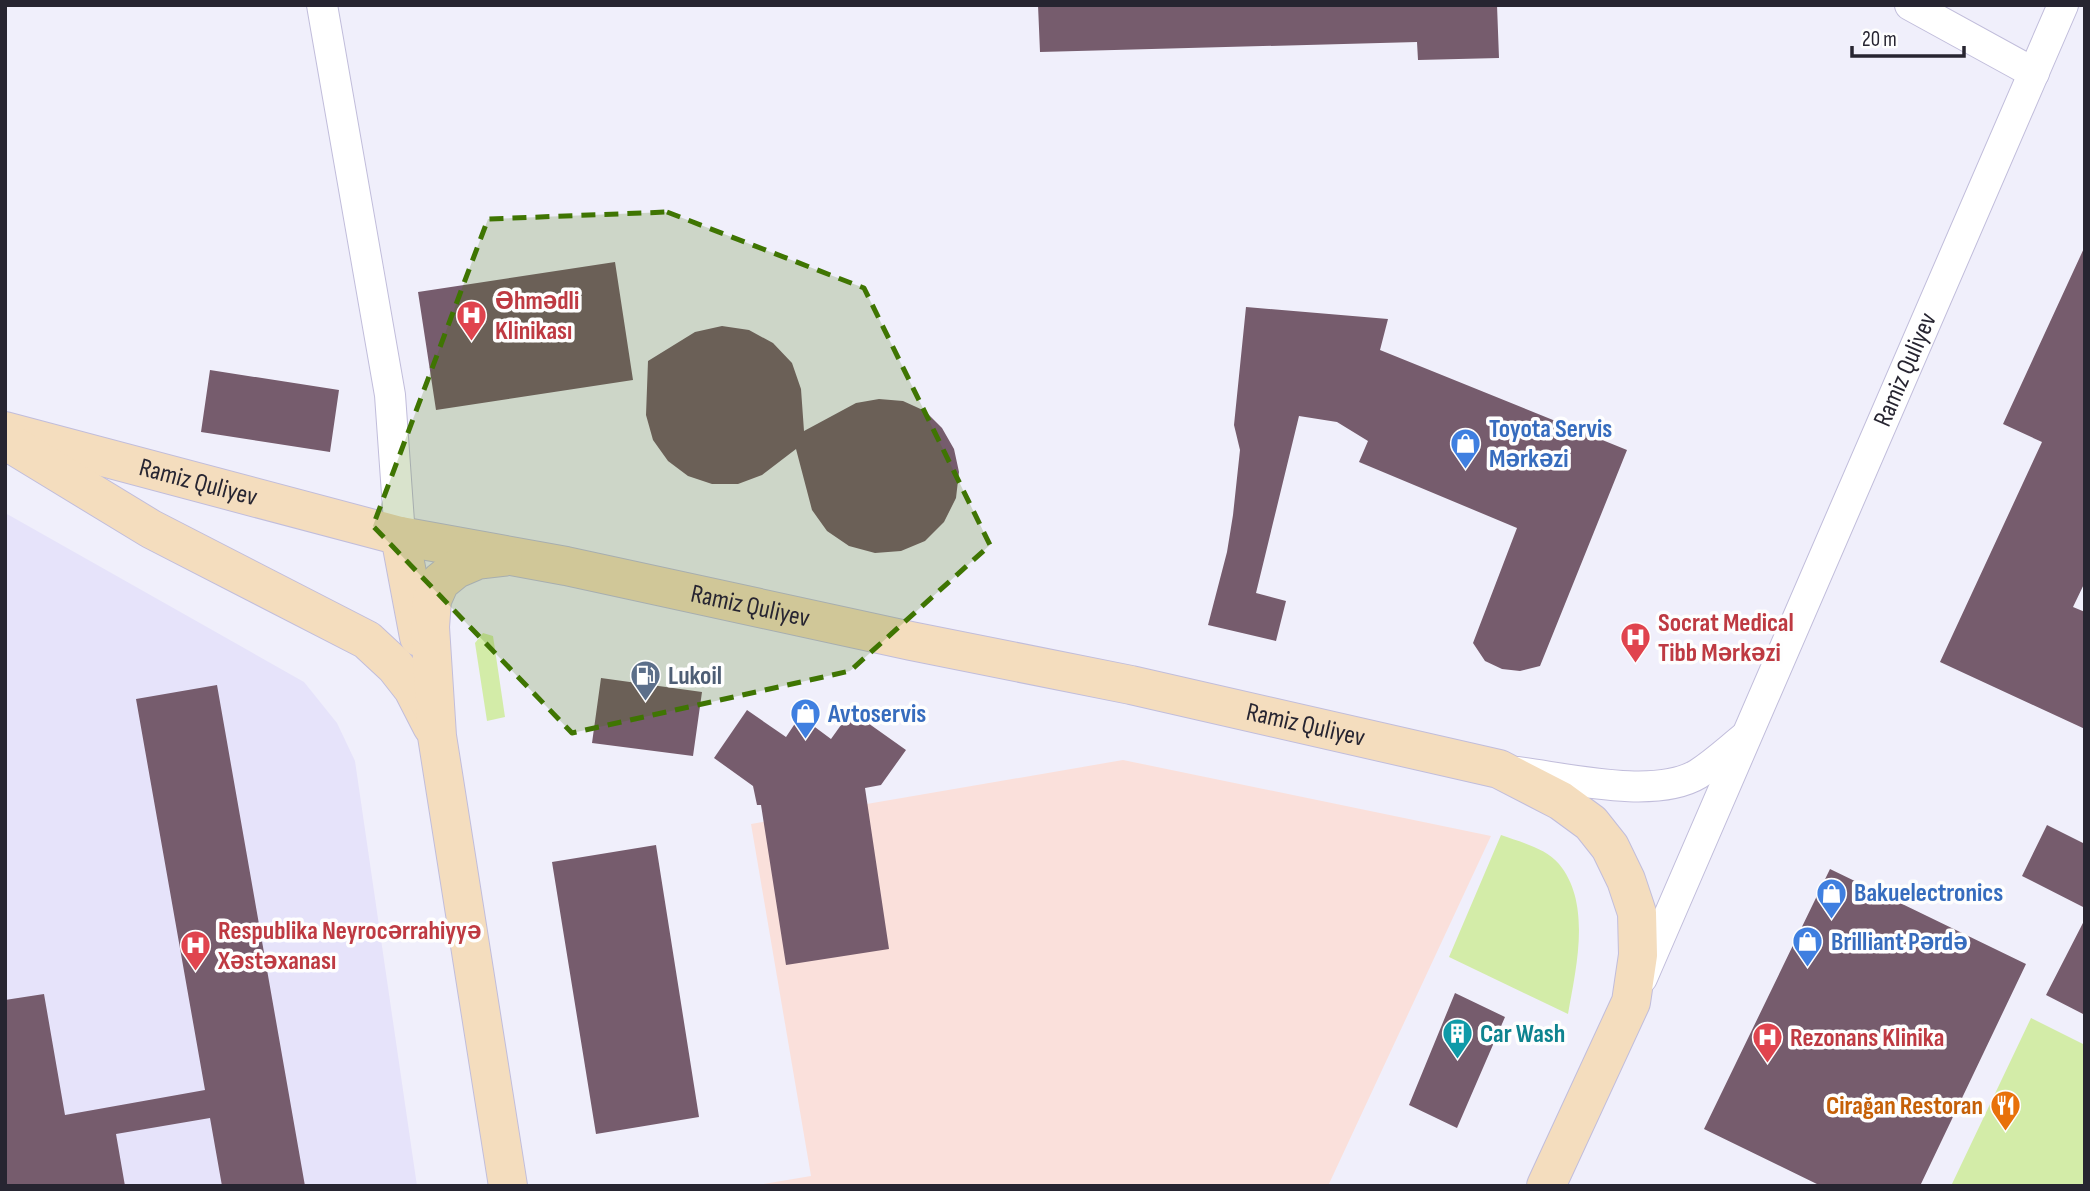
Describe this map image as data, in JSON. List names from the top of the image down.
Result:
{
  "streets": {
    "main road": ["Ramiz Quliyev"]
  },
  "places": {
    "hospital": [
      "Əhmədli Klinikası",
      "Socrat Medical Tibb Mərkəzi",
      "Respublika Neyrocərrahiyyə Xəstəxanası",
      "Rezonans Klinika"
    ],
    "shop": [
      "Toyota Servis Mərkəzi",
      "Avtoservis",
      "Bakuelectronics",
      "Brilliant Pərdə"
    ],
    "fuel station": ["Lukoil"],
    "building": ["Car Wash"],
    "restaurant": ["Cirağan Restoran"]
  },
  "scale_bar": "20 m"
}
